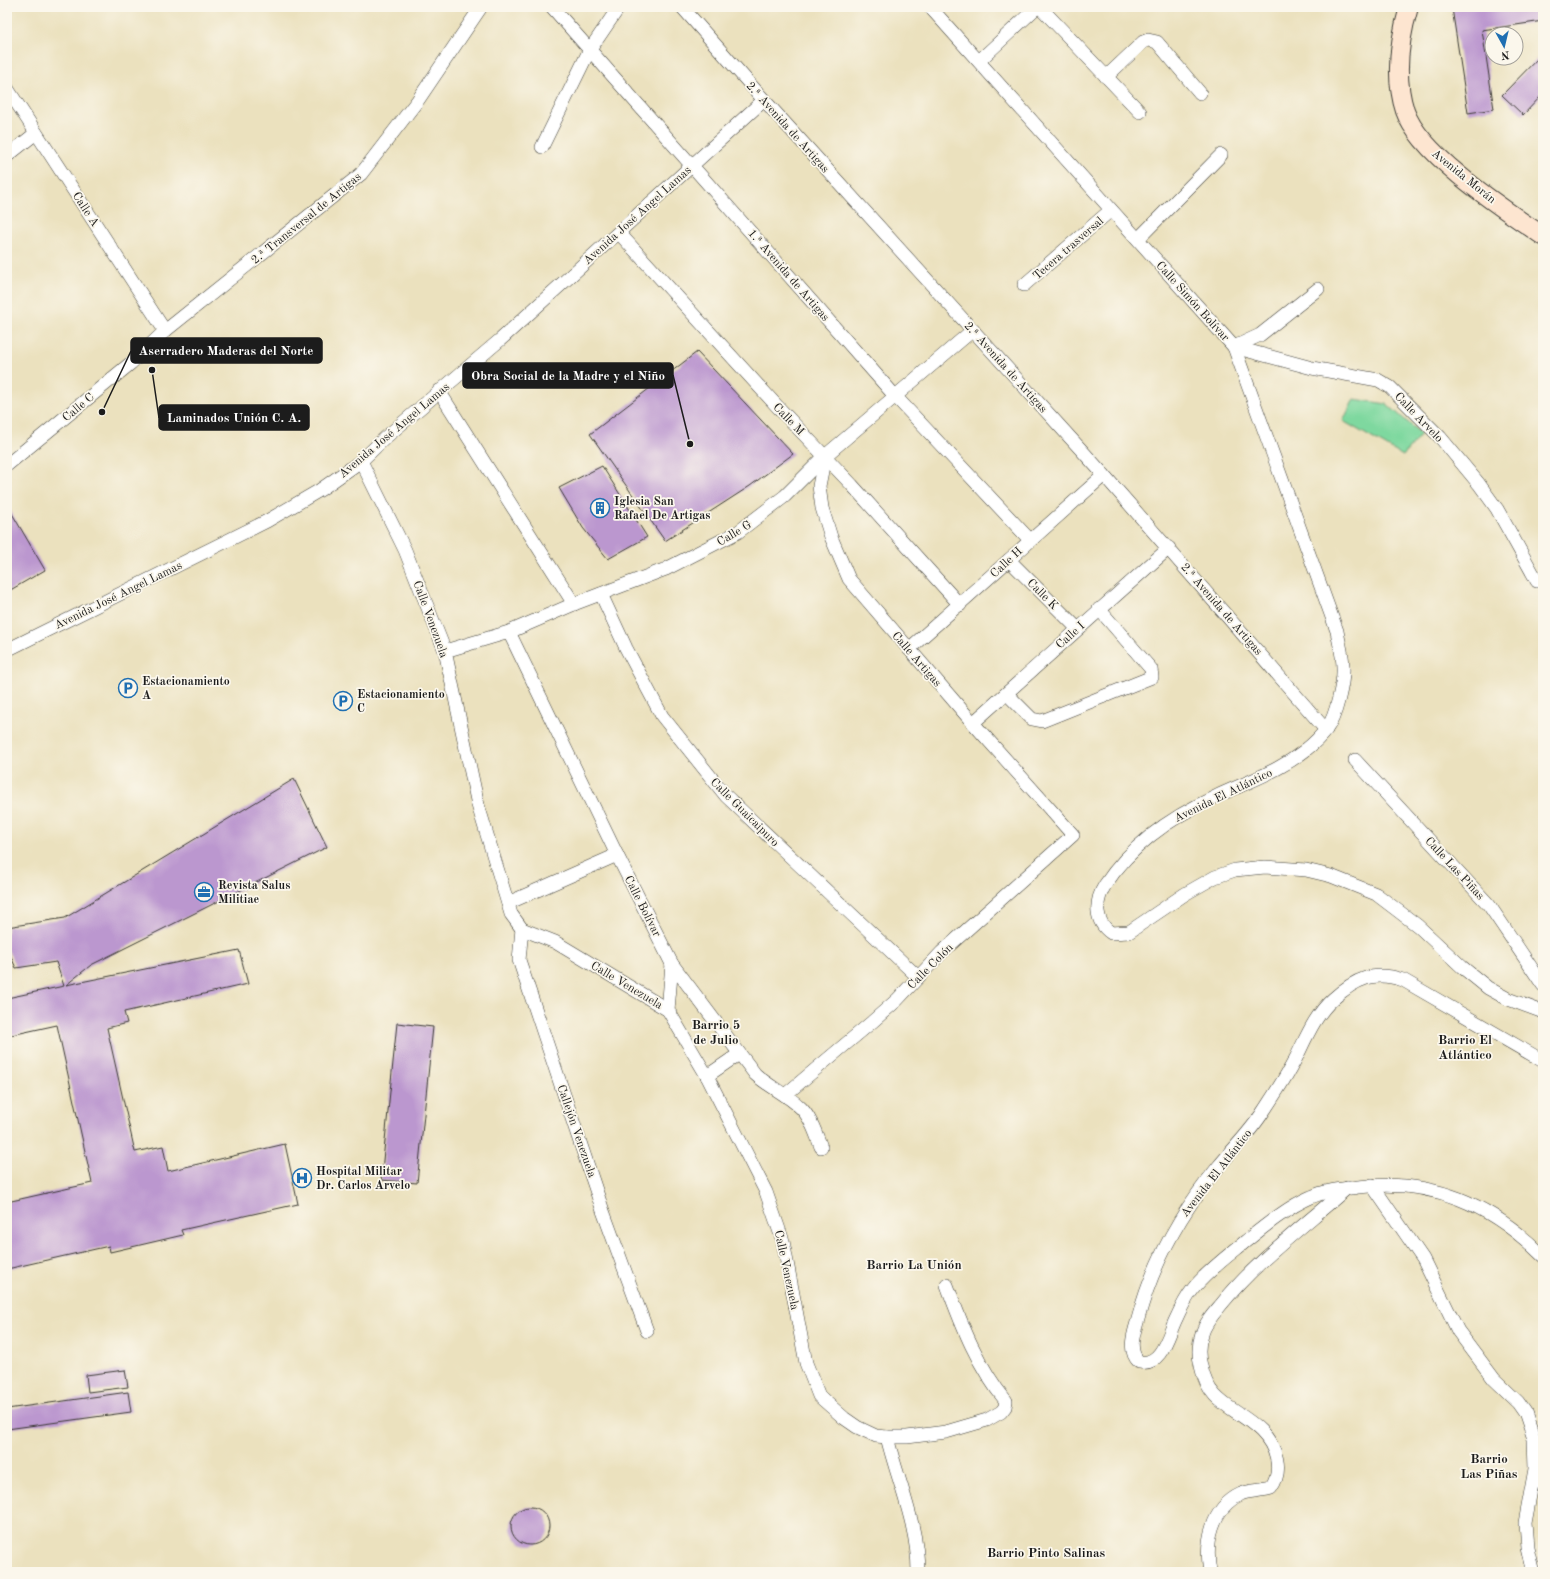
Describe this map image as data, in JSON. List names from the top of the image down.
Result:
{
  "streets": {
    "main road": ["Avenida Morán"],
    "street": [
      "2.ª Avenida de Artigas",
      "Calle A",
      "Avenida José Angel Lamas",
      "2.ª Transversal de Artigas",
      "Tecera trasversal",
      "1.ª Avenida de Artigas",
      "Calle Simón Bolívar",
      "Calle C",
      "Calle Arvelo",
      "Calle M",
      "Calle G",
      "Calle H",
      "Calle K",
      "Calle Venezuela",
      "Calle I",
      "Calle Artigas",
      "Avenida El Atlántico",
      "Calle Guaicaipuro",
      "Calle Las Piñas",
      "Calle Bolívar",
      "Calle Colón",
      "Callejón Venezuela"
    ]
  },
  "crossings": [
    ["2.ª Avenida de Artigas", "Avenida José Angel Lamas"],
    ["2.ª Avenida de Artigas", "Calle Simón Bolívar"],
    ["2.ª Avenida de Artigas", "Calle G"],
    ["2.ª Avenida de Artigas", "Calle H"],
    ["2.ª Avenida de Artigas", "Calle I"],
    ["2.ª Avenida de Artigas", "Avenida El Atlántico"],
    ["Calle A", "2.ª Transversal de Artigas"],
    ["Calle A", "Calle C"],
    ["Avenida José Angel Lamas", "1.ª Avenida de Artigas"],
    ["Avenida José Angel Lamas", "Calle M"],
    ["Avenida José Angel Lamas", "Calle Venezuela"],
    ["2.ª Transversal de Artigas", "Calle C"],
    ["Tecera trasversal", "Calle Simón Bolívar"],
    ["1.ª Avenida de Artigas", "Calle G"],
    ["1.ª Avenida de Artigas", "Calle H"],
    ["Calle Simón Bolívar", "Calle Arvelo"],
    ["Calle Simón Bolívar", "Avenida El Atlántico"],
    ["Calle M", "Calle G"],
    ["Calle M", "Calle H"],
    ["Calle M", "Calle Artigas"],
    ["Calle G", "Calle Venezuela"],
    ["Calle G", "Calle Artigas"],
    ["Calle G", "Calle Guaicaipuro"],
    ["Calle G", "Calle Bolívar"],
    ["Calle H", "Calle K"],
    ["Calle H", "Calle Artigas"],
    ["Calle K", "Calle I"],
    ["Calle Venezuela", "Callejón Venezuela"],
    ["Calle I", "Calle Artigas"],
    ["Calle Artigas", "Calle Colón"],
    ["Calle Guaicaipuro", "Calle Colón"],
    ["Calle Bolívar", "Calle Colón"]
  ],
  "districts": [
    "Barrio 5 de Julio",
    "Barrio El Atlántico",
    "Barrio La Unión",
    "Barrio Las Piñas",
    "Barrio Pinto Salinas"
  ],
  "places": {
    "other": ["Laminados Unión C. A.", "Aserradero Maderas del Norte", "Obra Social de la Madre y el Niño"],
    "building": ["Iglesia San Rafael De Artigas"],
    "parking": ["Estacionamiento A", "Estacionamiento C"],
    "office": ["Revista Salus Militiae"],
    "hospital": ["Hospital Militar Dr. Carlos Arvelo"]
  },
  "north": "bottom"
}
